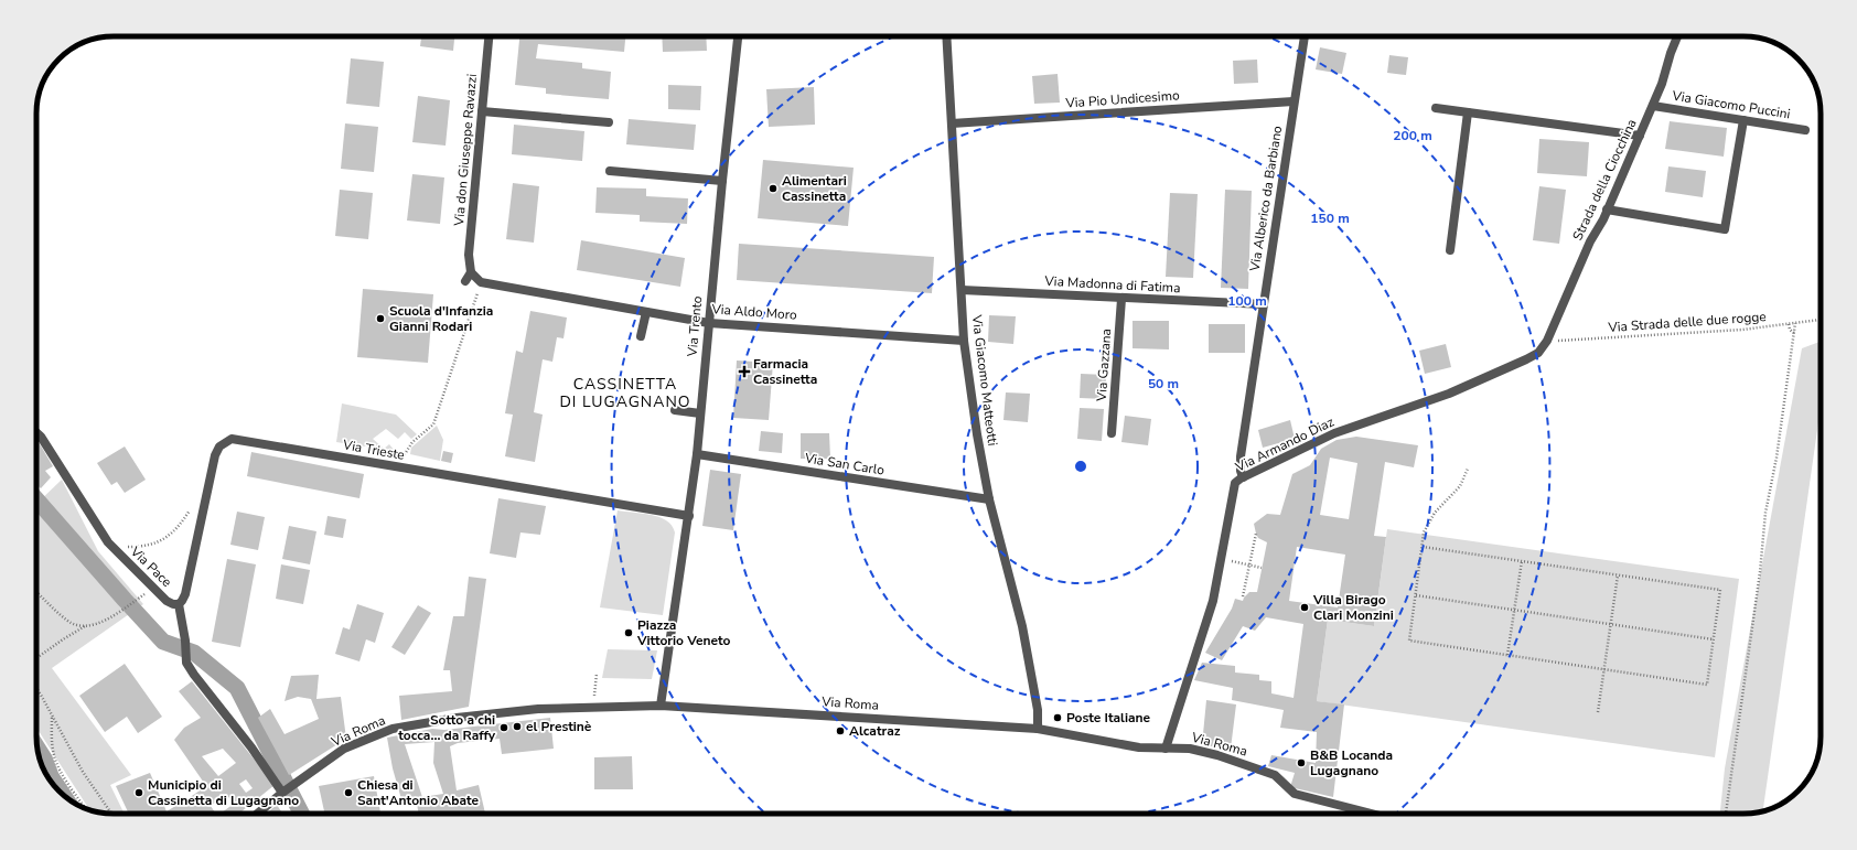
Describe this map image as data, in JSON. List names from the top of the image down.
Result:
{
  "streets": {
    "street": [
      "Via Pio Undicesimo",
      "Via Giacomo Puccini",
      "Via don Giuseppe Ravazzi",
      "Strada della Ciocchina",
      "Via Alberico da Barbiano",
      "Via Madonna di Fatima",
      "Via Aldo Moro",
      "Via Trento",
      "Via Gazzana",
      "Via Giacomo Matteotti",
      "Via Armando Diaz",
      "Via Trieste",
      "Via San Carlo",
      "Via Pace",
      "Via Roma"
    ],
    "path": ["Via Strada delle due rogge"]
  },
  "crossings": [
    ["Via Pio Undicesimo", "Via Alberico da Barbiano"],
    ["Via Pio Undicesimo", "Via Giacomo Matteotti"],
    ["Via Giacomo Puccini", "Strada della Ciocchina"],
    ["Strada della Ciocchina", "Via Strada delle due rogge"],
    ["Strada della Ciocchina", "Via Armando Diaz"],
    ["Via Alberico da Barbiano", "Via Madonna di Fatima"],
    ["Via Alberico da Barbiano", "Via Armando Diaz"],
    ["Via Madonna di Fatima", "Via Gazzana"],
    ["Via Madonna di Fatima", "Via Giacomo Matteotti"],
    ["Via Aldo Moro", "Via Trento"],
    ["Via Aldo Moro", "Via Giacomo Matteotti"],
    ["Via Strada delle due rogge", "Via Armando Diaz"],
    ["Via Trento", "Via Trieste"],
    ["Via Trento", "Via San Carlo"],
    ["Via Trento", "Via Roma"],
    ["Via Giacomo Matteotti", "Via San Carlo"],
    ["Via Giacomo Matteotti", "Via Roma"],
    ["Via Armando Diaz", "Via Roma"],
    ["Via Trieste", "Via Pace"]
  ],
  "districts": ["CASSINETTA DI LUGAGNANO"],
  "places": {
    "other": [
      "Alimentari Cassinetta",
      "Scuola d'Infanzia Gianni Rodari",
      "Villa Birago Clari Monzini",
      "Piazza Vittorio Veneto",
      "Poste Italiane",
      "el Prestinè",
      "Sotto a chi tocca... da Raffy",
      "Alcatraz",
      "B&B Locanda Lugagnano",
      "Municipio di Cassinetta di Lugagnano",
      "Chiesa di Sant'Antonio Abate"
    ],
    "health": ["Farmacia Cassinetta"]
  },
  "rings": [
    "200 m",
    "150 m",
    "100 m",
    "50 m"
  ]
}
